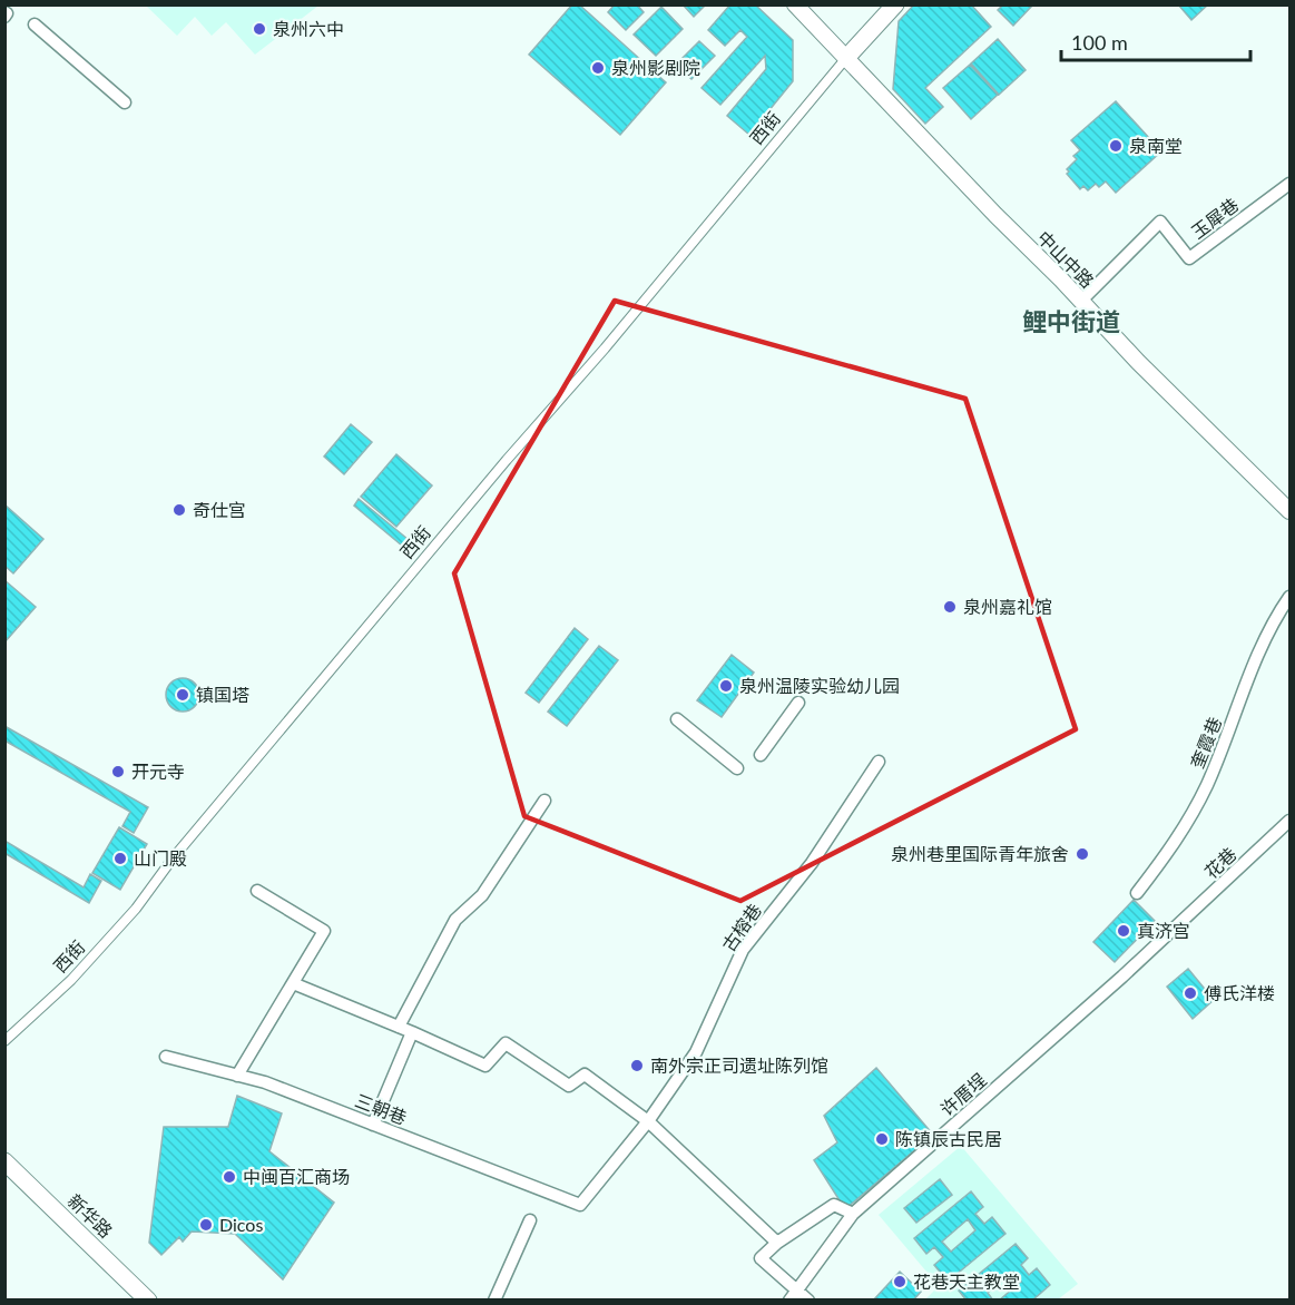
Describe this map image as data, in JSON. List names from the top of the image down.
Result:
{
  "streets": {
    "main road": ["新华路"],
    "street": [
      "西街",
      "玉犀巷",
      "中山中路",
      "奎霞巷",
      "花巷",
      "古榕巷",
      "许厝埕",
      "三朝巷"
    ]
  },
  "crossings": [
    ["西街", "中山中路"],
    ["玉犀巷", "中山中路"],
    ["花巷", "许厝埕"],
    ["古榕巷", "三朝巷"]
  ],
  "districts": ["鲤中街道"],
  "places": [
    "泉州六中",
    "泉州影剧院",
    "泉南堂",
    "奇仕宫",
    "泉州嘉礼馆",
    "泉州温陵实验幼儿园",
    "镇国塔",
    "开元寺",
    "泉州巷里国际青年旅舍",
    "山门殿",
    "真济宫",
    "傅氏洋楼",
    "南外宗正司遗址陈列馆",
    "陈镇辰古民居",
    "中闽百汇商场",
    "Dicos",
    "花巷天主教堂"
  ],
  "scale_bar": "100 m"
}
